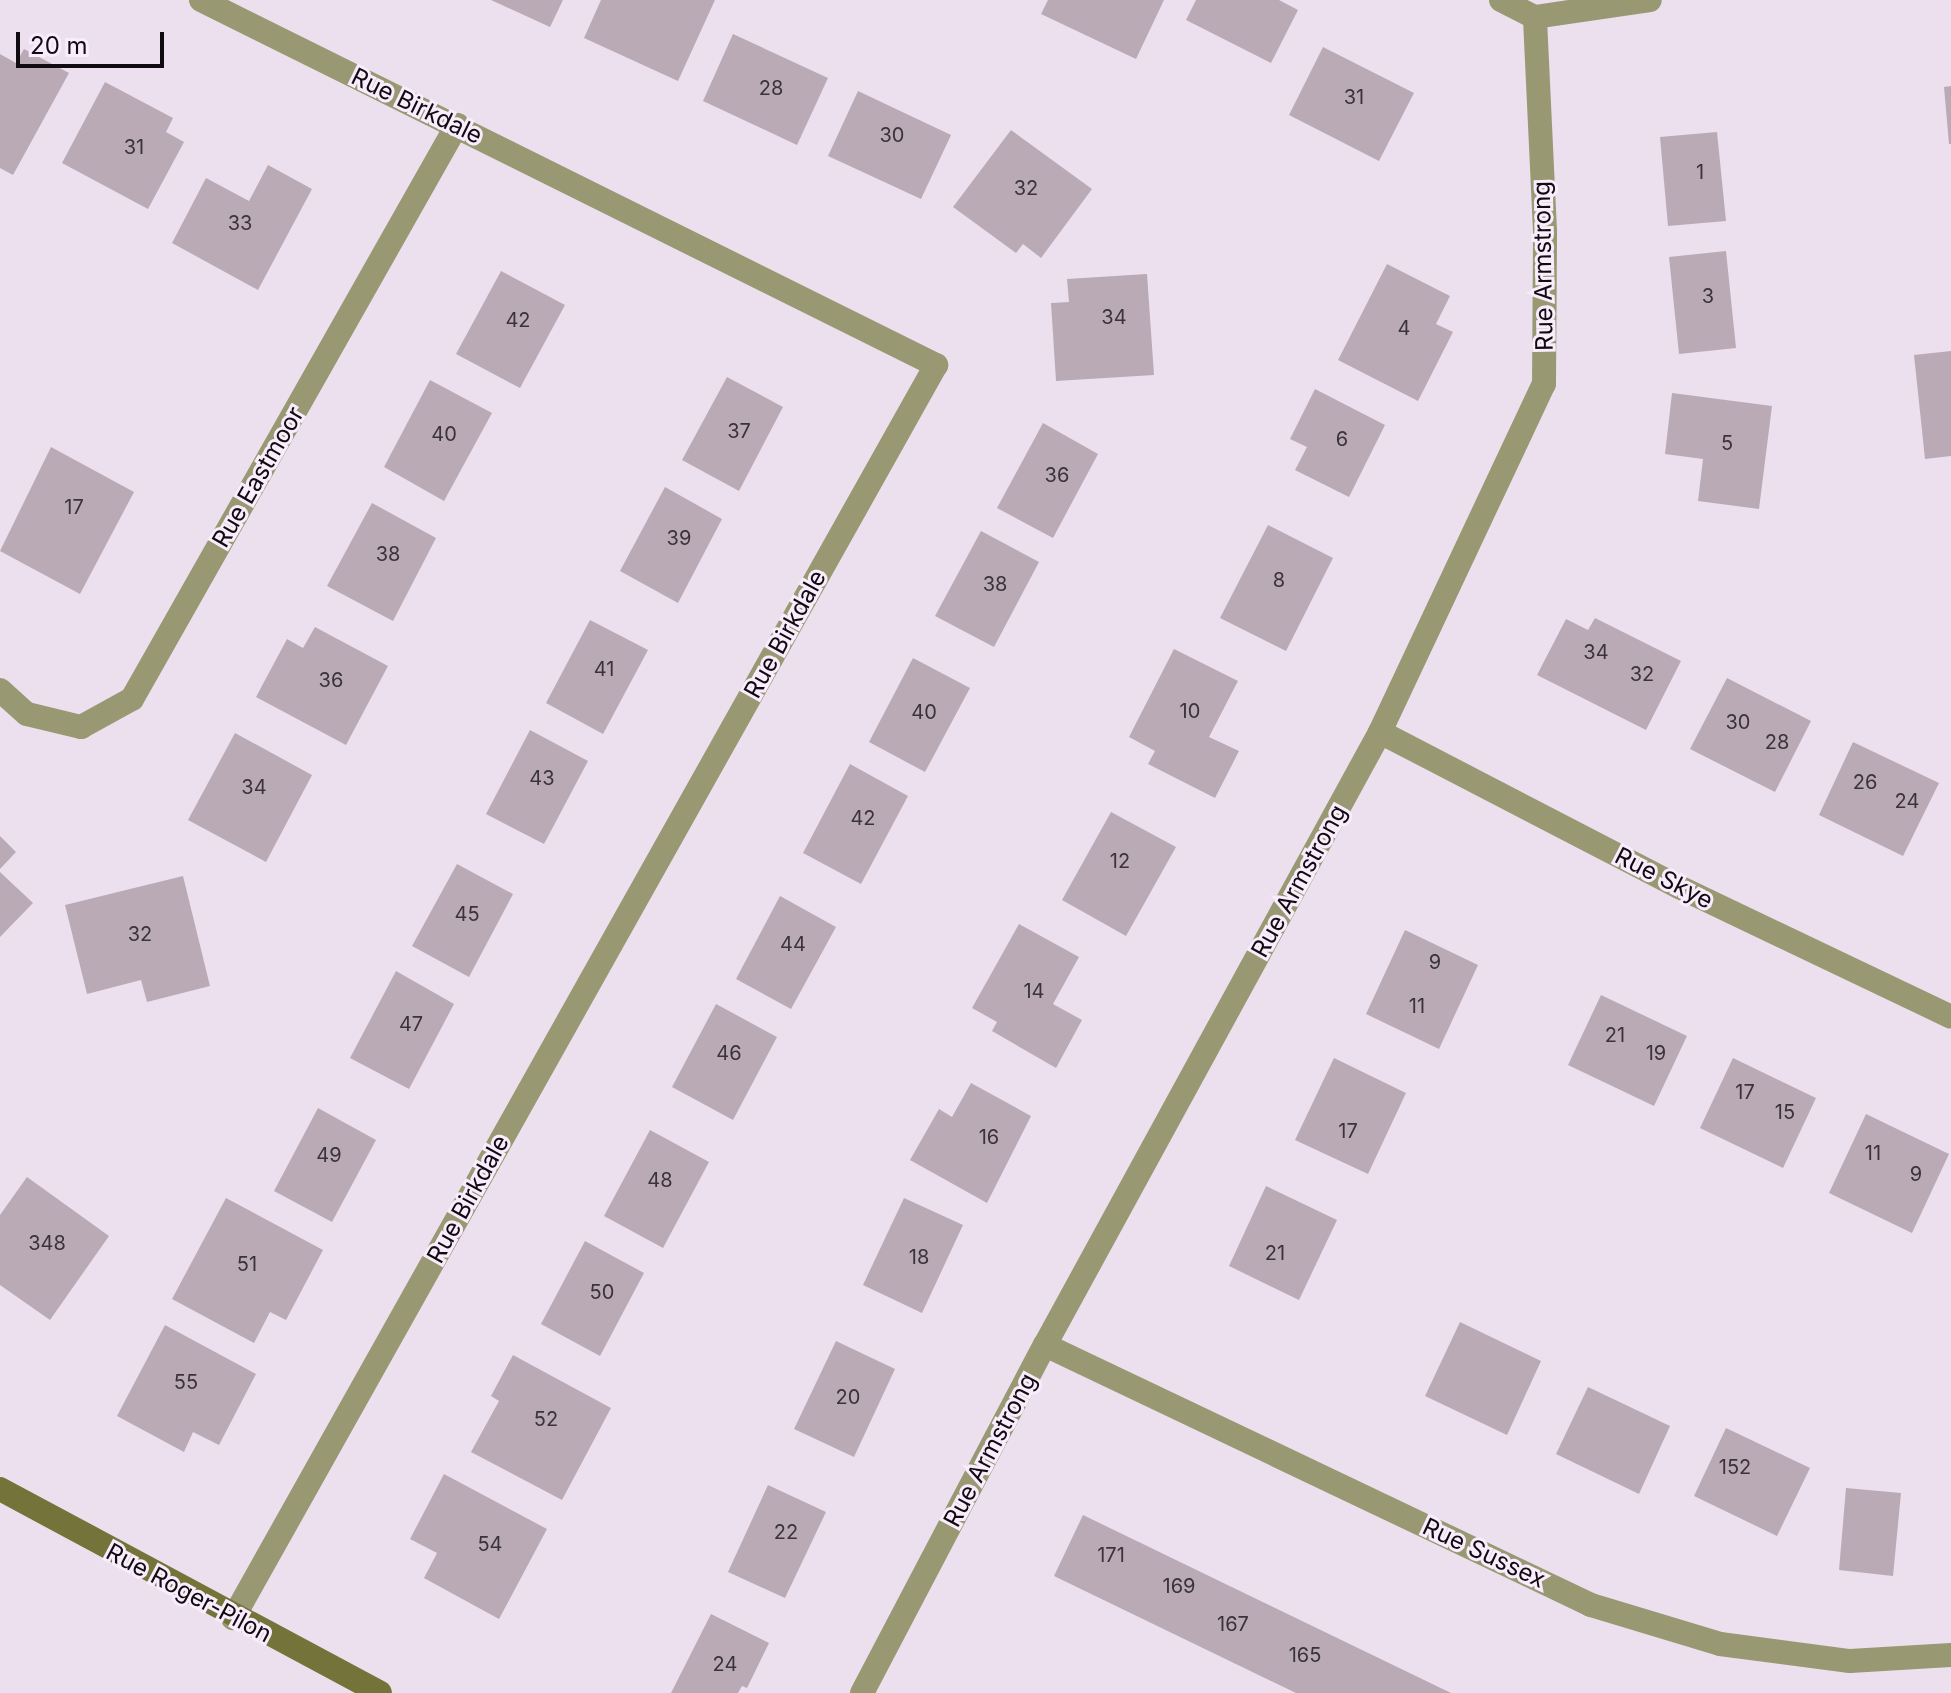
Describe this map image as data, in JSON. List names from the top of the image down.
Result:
{
  "streets": {
    "street": [
      "Rue Birkdale",
      "Rue Armstrong",
      "Rue Eastmoor",
      "Rue Skye",
      "Rue Sussex",
      "Rue Roger-Pilon"
    ]
  },
  "crossings": [
    ["Rue Birkdale", "Rue Eastmoor"],
    ["Rue Birkdale", "Rue Roger-Pilon"],
    ["Rue Armstrong", "Rue Skye"],
    ["Rue Armstrong", "Rue Sussex"]
  ],
  "house_numbers": [
    "28",
    "31",
    "30",
    "31",
    "1",
    "32",
    "33",
    "3",
    "34",
    "42",
    "4",
    "37",
    "40",
    "6",
    "5",
    "36",
    "17",
    "39",
    "38",
    "8",
    "38",
    "34",
    "41",
    "32",
    "36",
    "10",
    "40",
    "30",
    "28",
    "43",
    "26",
    "34",
    "24",
    "42",
    "12",
    "45",
    "32",
    "44",
    "9",
    "14",
    "11",
    "47",
    "21",
    "46",
    "19",
    "17",
    "15",
    "17",
    "16",
    "11",
    "49",
    "9",
    "48",
    "348",
    "21",
    "18",
    "51",
    "50",
    "55",
    "20",
    "52",
    "152",
    "22",
    "54",
    "171",
    "169",
    "167",
    "165",
    "24"
  ],
  "scale_bar": "20 m"
}
